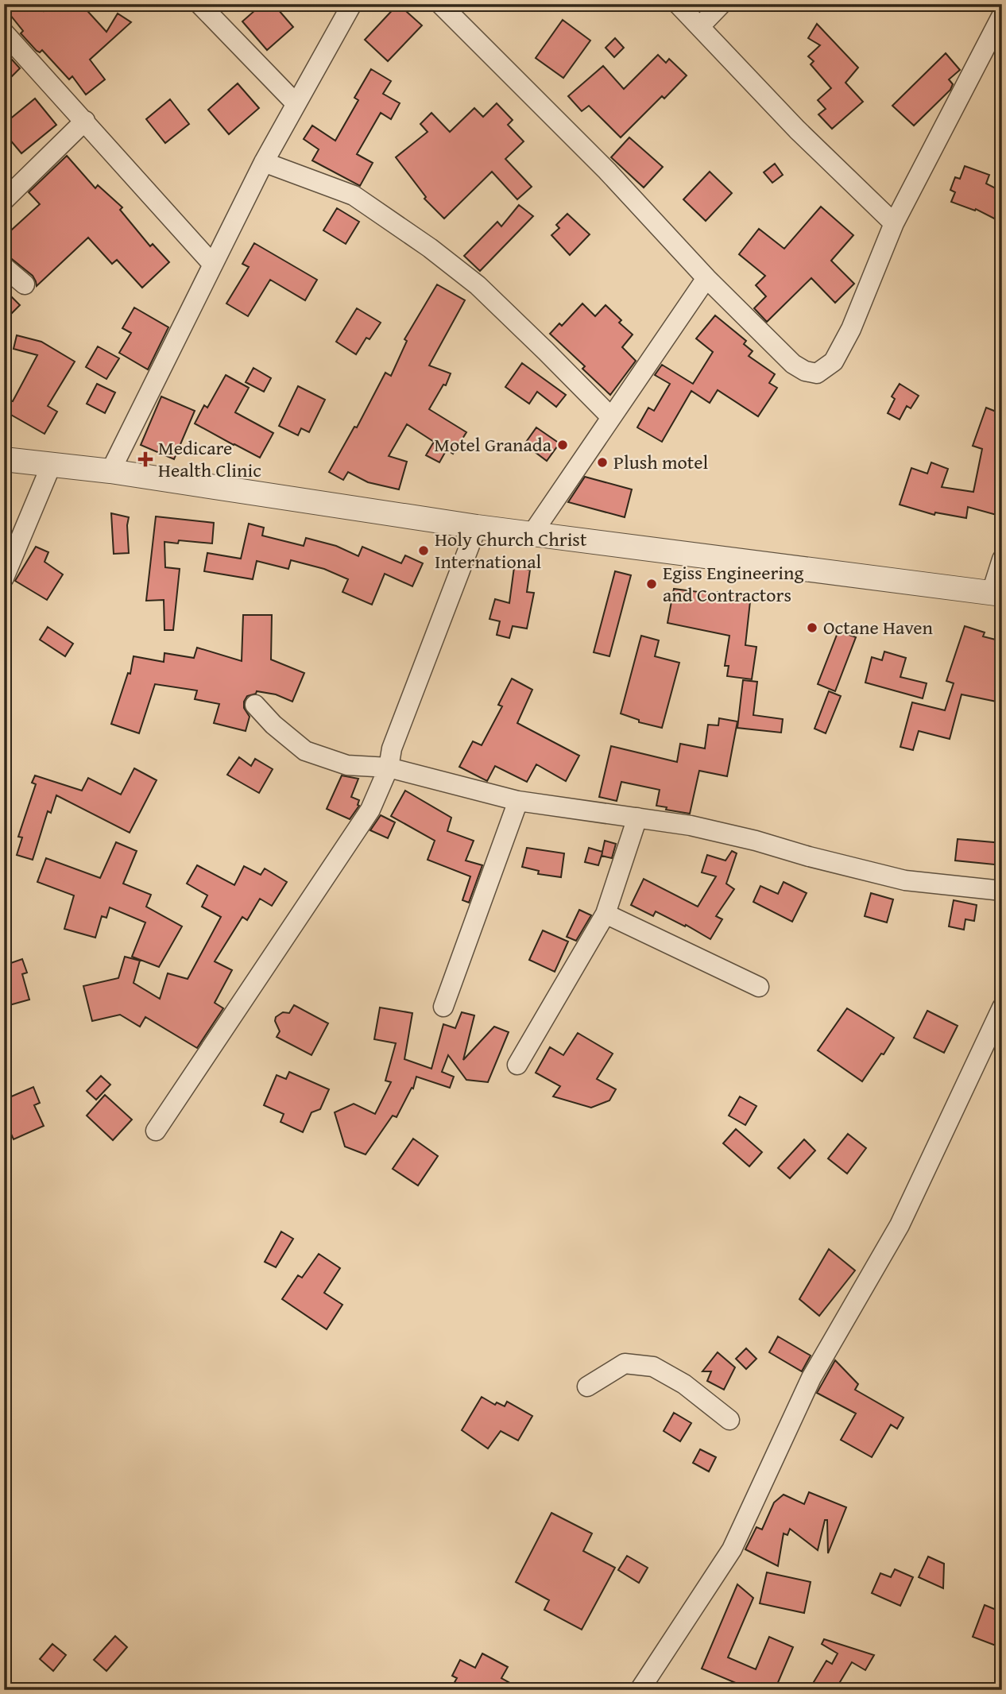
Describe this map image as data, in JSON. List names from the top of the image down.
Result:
{
  "places": {
    "other": [
      "Motel Granada",
      "Plush motel",
      "Holy Church Christ International",
      "Egiss Engineering and Contractors",
      "Octane Haven"
    ],
    "health": ["Medicare Health Clinic"]
  }
}
